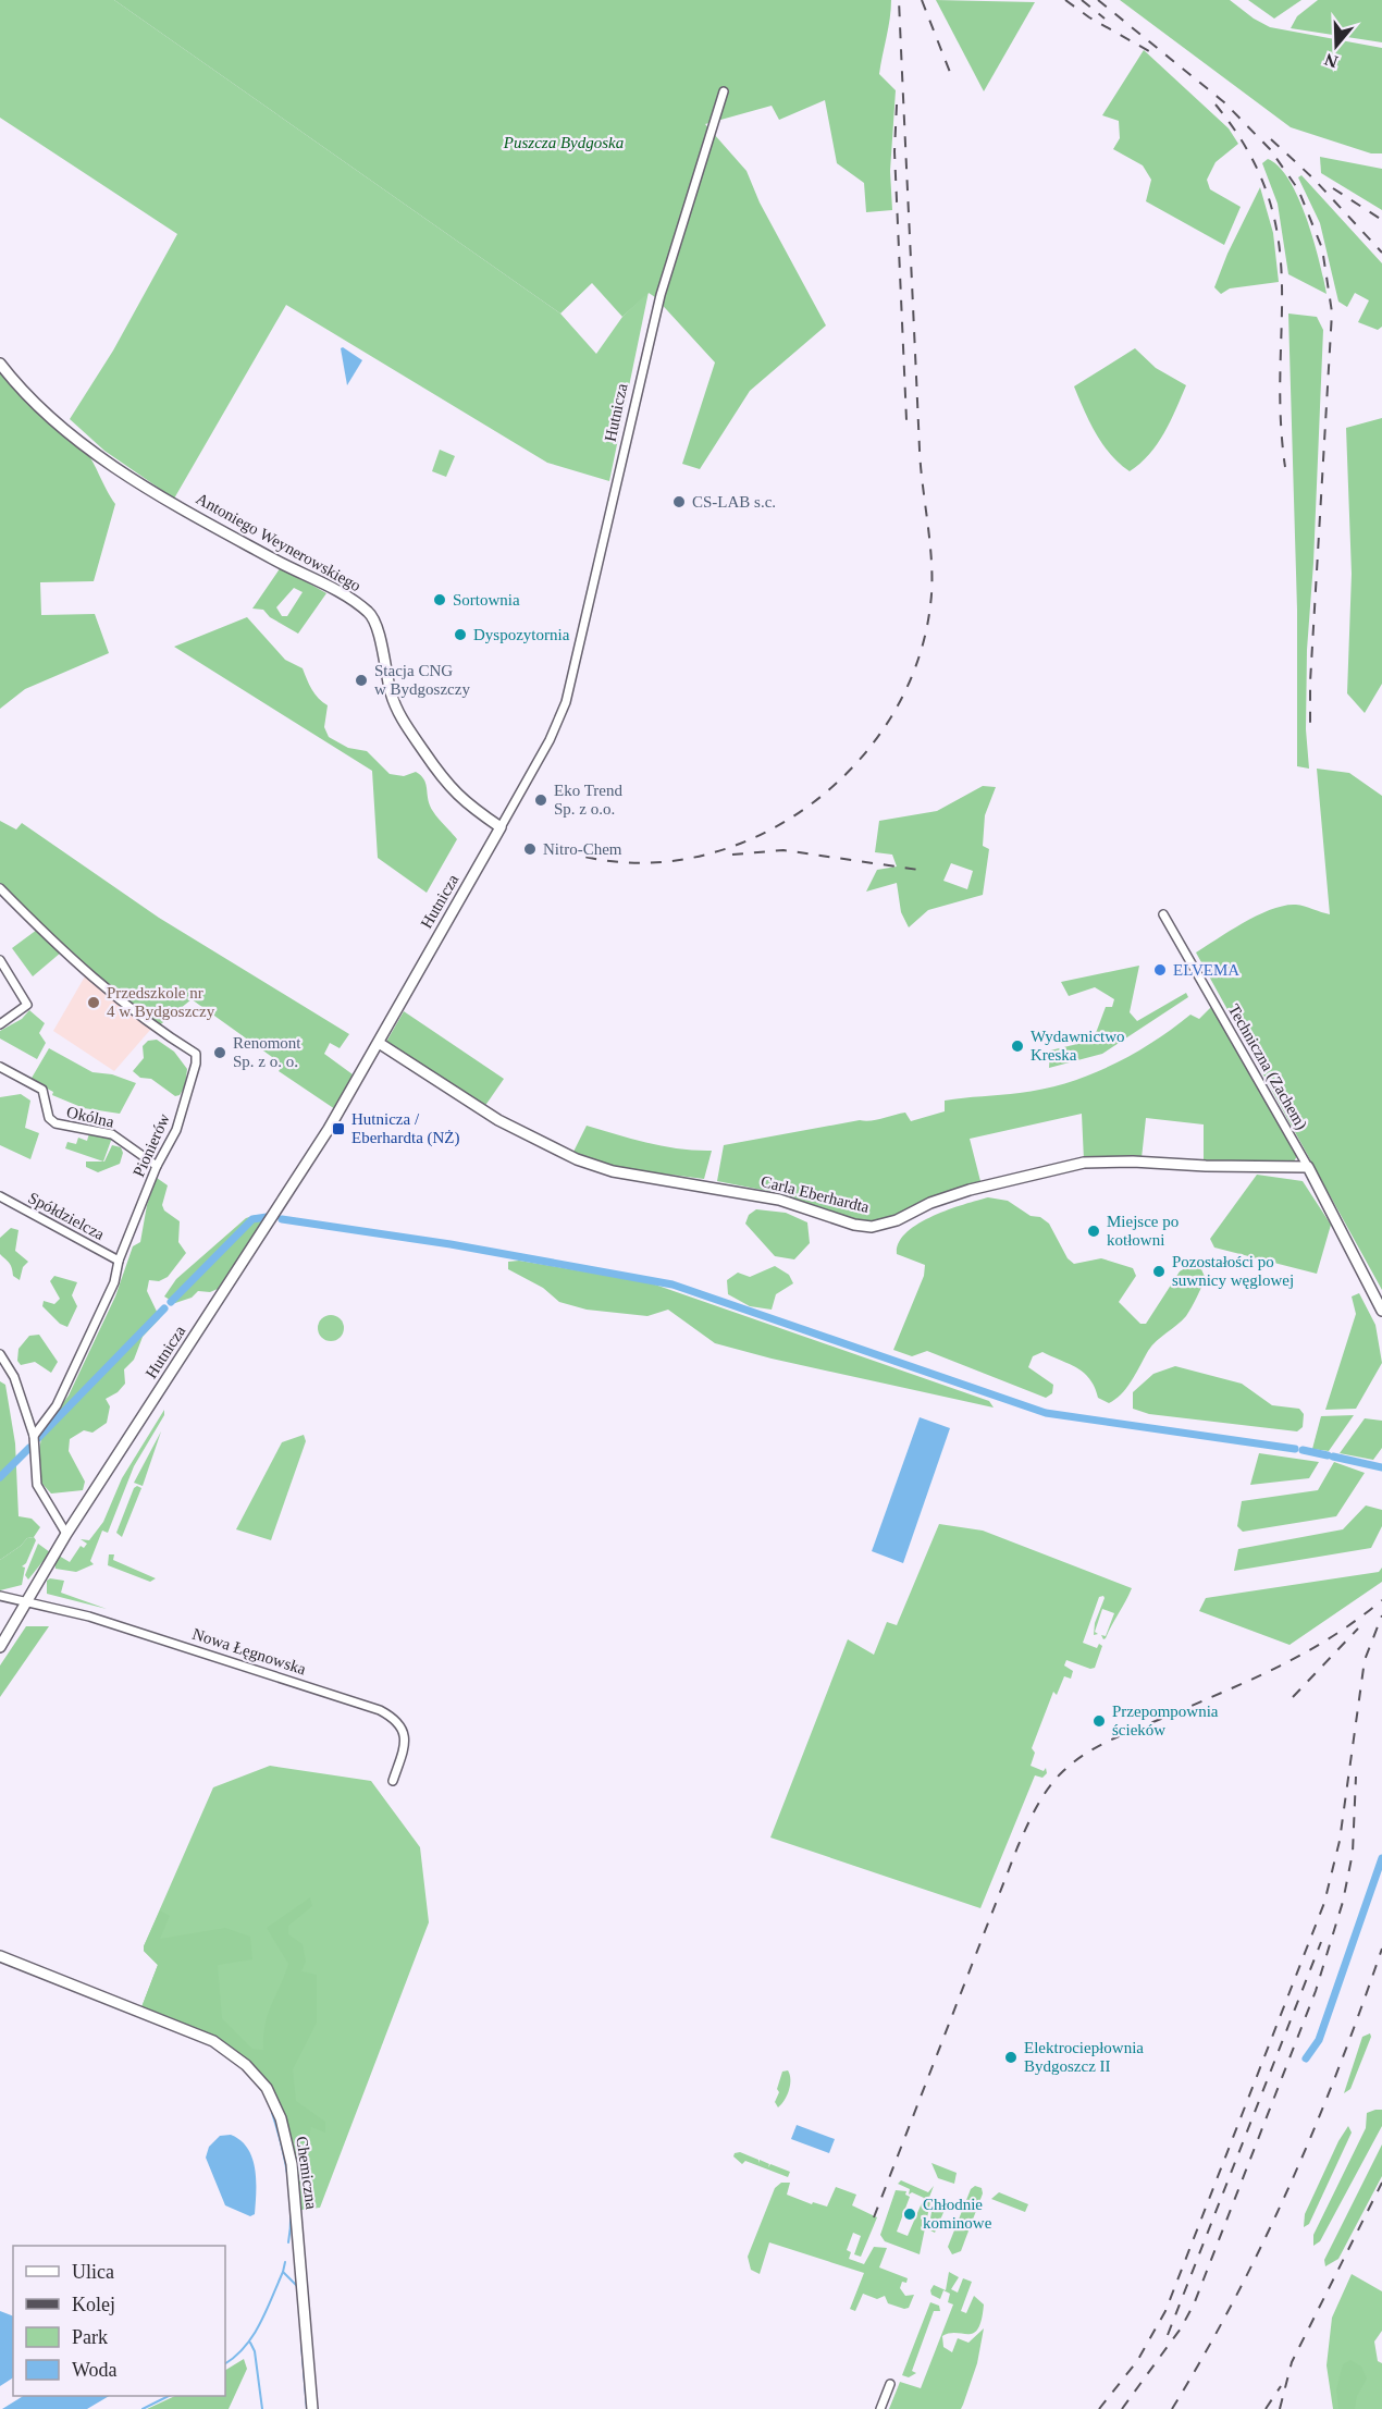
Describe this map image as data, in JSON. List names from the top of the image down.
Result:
{
  "streets": {
    "street": [
      "Hutnicza",
      "Antoniego Weynerowskiego",
      "Techniczna (Zachem)",
      "Okólna",
      "Pionierów",
      "Carla Eberhardta",
      "Spółdzielcza",
      "Nowa Łęgnowska",
      "Chemiczna"
    ]
  },
  "crossings": [
    ["Hutnicza", "Antoniego Weynerowskiego"],
    ["Hutnicza", "Carla Eberhardta"],
    ["Hutnicza", "Nowa Łęgnowska"],
    ["Techniczna (Zachem)", "Carla Eberhardta"],
    ["Okólna", "Pionierów"],
    ["Pionierów", "Spółdzielcza"]
  ],
  "parks": ["Puszcza Bydgoska"],
  "places": {
    "other": [
      "CS-LAB s.c.",
      "Sortownia",
      "Dyspozytornia",
      "Stacja CNG w Bydgoszczy",
      "Eko Trend Sp. z o.o.",
      "Nitro-Chem",
      "ELVEMA",
      "Przedszkole nr 4 w Bydgoszczy",
      "Wydawnictwo Kreska",
      "Renomont Sp. z o. o.",
      "Miejsce po kotłowni",
      "Pozostałości po suwnicy węglowej",
      "Przepompownia ścieków",
      "Elektrociepłownia Bydgoszcz II",
      "Chłodnie kominowe"
    ],
    "transit": ["Hutnicza / Eberhardta (NŻ)"]
  },
  "legend": [
    "Ulica",
    "Kolej",
    "Park",
    "Woda"
  ],
  "north": "bottom"
}
